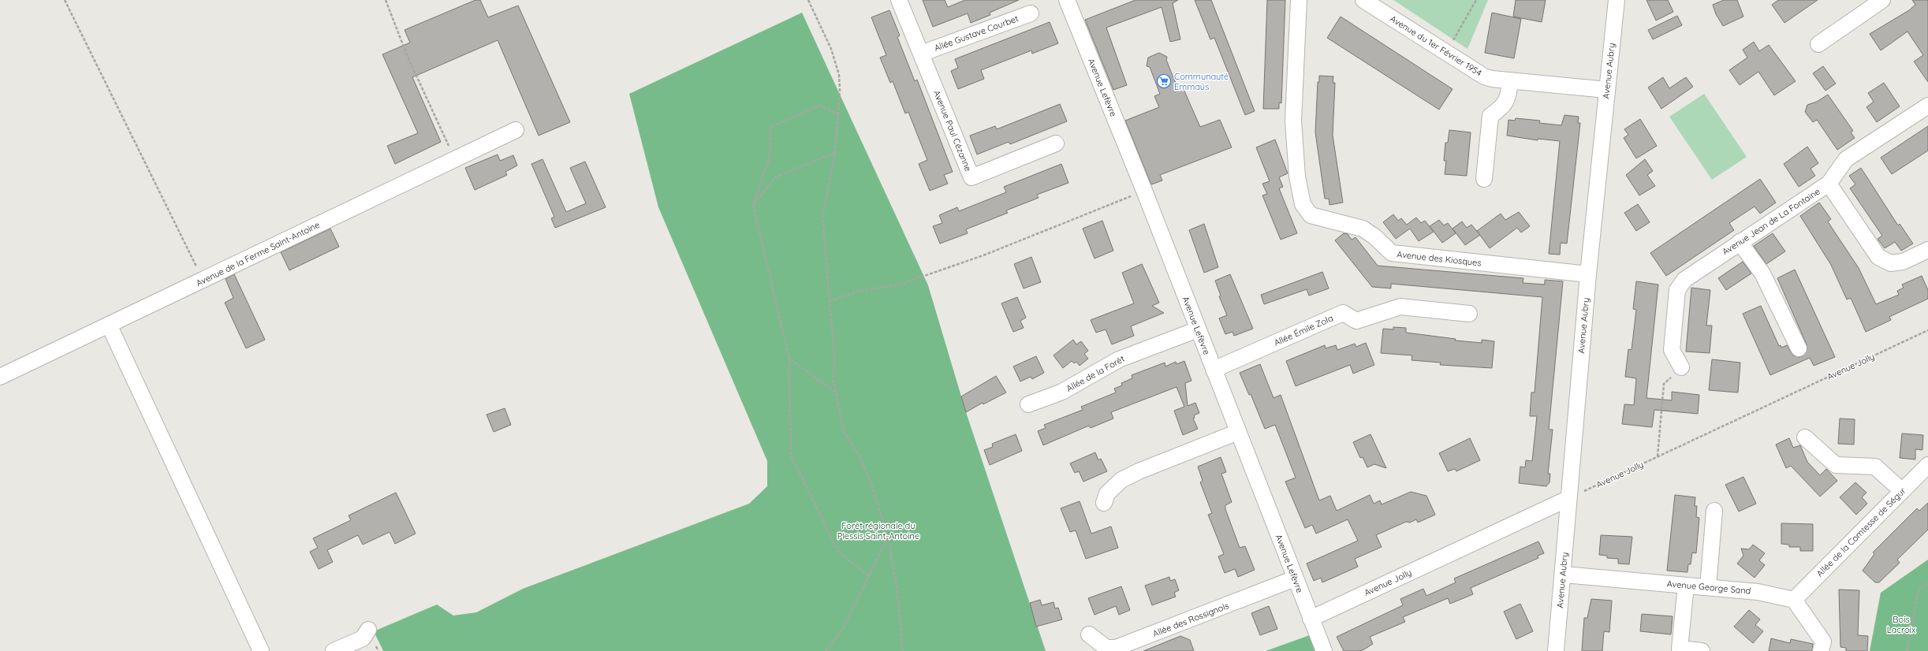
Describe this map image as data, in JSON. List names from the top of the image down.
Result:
{
  "streets": {
    "street": [
      "Allée Gustave Courbet",
      "Avenue du 1er Février 1954",
      "Avenue Aubry",
      "Avenue Lefèvre",
      "Avenue Paul Cézanne",
      "Avenue Jean de La Fontaine",
      "Avenue de la Ferme Saint-Antoine",
      "Avenue des Kiosques",
      "Allée Émile Zola",
      "Avenue Jolly",
      "Allée de la Forêt",
      "Allée de la Comtesse de Ségur",
      "Avenue George Sand",
      "Allée des Rossignols"
    ]
  },
  "crossings": [
    ["Allée Gustave Courbet", "Avenue Paul Cézanne"],
    ["Avenue du 1er Février 1954", "Avenue Aubry"],
    ["Avenue Aubry", "Avenue des Kiosques"],
    ["Avenue Aubry", "Avenue Jolly"],
    ["Avenue Aubry", "Avenue George Sand"],
    ["Avenue Lefèvre", "Allée Émile Zola"],
    ["Avenue Lefèvre", "Avenue Jolly"],
    ["Avenue Lefèvre", "Allée de la Forêt"],
    ["Avenue Lefèvre", "Allée des Rossignols"],
    ["Allée de la Comtesse de Ségur", "Avenue George Sand"]
  ],
  "parks": ["Forêt régionale du Plessis Saint-Antoine", "Bois Lacroix"],
  "places": {
    "supermarket": ["Communauté Emmaüs"]
  }
}
